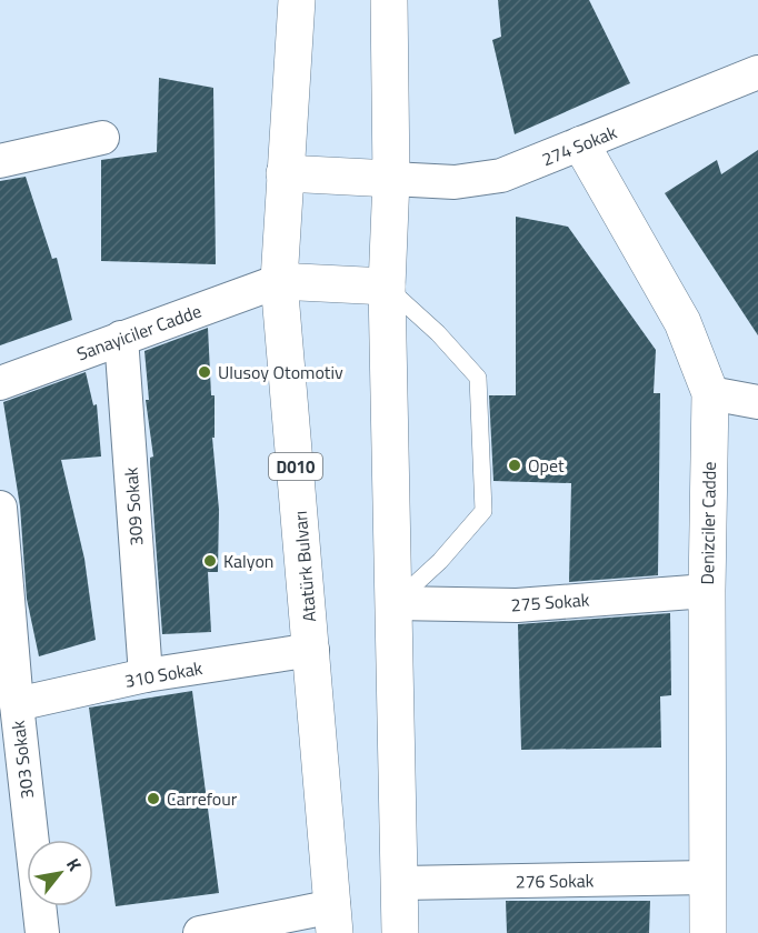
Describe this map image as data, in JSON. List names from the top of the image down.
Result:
{
  "streets": {
    "main road": ["D010", "Denizciler Cadde", "Atatürk Bulvarı"],
    "street": [
      "274 Sokak",
      "Sanayiciler Cadde",
      "309 Sokak",
      "275 Sokak",
      "310 Sokak",
      "303 Sokak",
      "276 Sokak"
    ]
  },
  "crossings": [
    ["274 Sokak", "Denizciler Cadde"],
    ["Sanayiciler Cadde", "309 Sokak"],
    ["Sanayiciler Cadde", "Atatürk Bulvarı"],
    ["309 Sokak", "310 Sokak"],
    ["Denizciler Cadde", "275 Sokak"],
    ["Denizciler Cadde", "276 Sokak"],
    ["Atatürk Bulvarı", "310 Sokak"],
    ["310 Sokak", "303 Sokak"]
  ],
  "places": [
    "Ulusoy Otomotiv",
    "Opet",
    "Kalyon",
    "Carrefour"
  ],
  "north": "top right"
}
